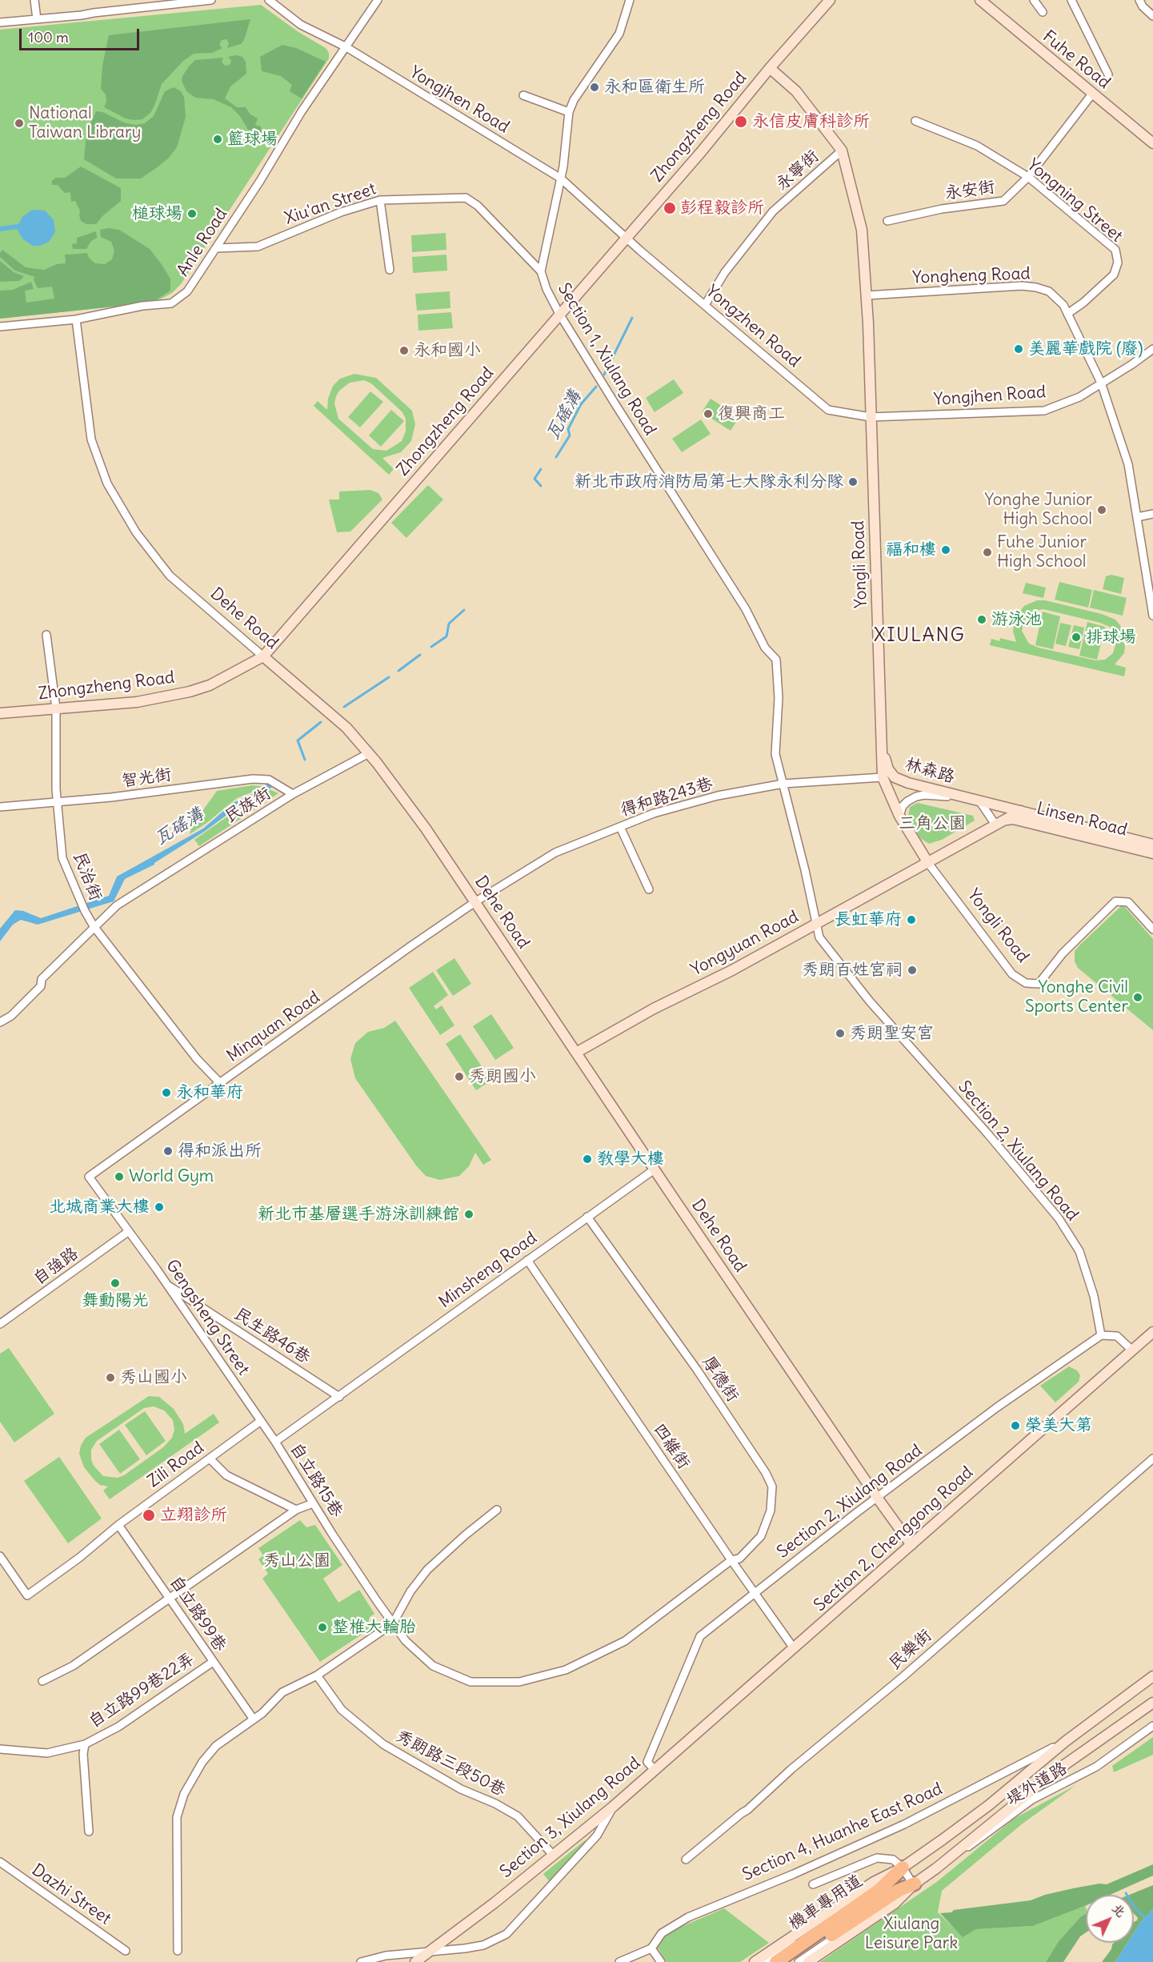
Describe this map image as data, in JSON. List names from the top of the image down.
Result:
{
  "streets": {
    "street": [
      "Fuhe Road",
      "Yongjhen Road",
      "Zhongzheng Road",
      "永寧街",
      "永安街",
      "Yongning Street",
      "Xiu'an Street",
      "Anle Road",
      "Yongheng Road",
      "Yongzhen Road",
      "Section 1, Xiulang Road",
      "Yongli Road",
      "Dehe Road",
      "林森路",
      "智光街",
      "得和路243巷",
      "民族街",
      "Linsen Road",
      "民治街",
      "Yongyuan Road",
      "Minquan Road",
      "Section 2, Xiulang Road",
      "自強路",
      "Minsheng Road",
      "Gengsheng Street",
      "民生路46巷",
      "厚德街",
      "四維街",
      "Zili Road",
      "自立路15巷",
      "Section 2, Chenggong Road",
      "自立路99巷",
      "民樂街",
      "自立路99巷22弄",
      "秀朗路三段50巷",
      "堤外道路",
      "Section 3, Xiulang Road",
      "Section 4, Huanhe East Road",
      "Dazhi Street",
      "機車專用道"
    ]
  },
  "crossings": [
    ["Fuhe Road", "永安街"],
    ["Yongjhen Road", "Zhongzheng Road"],
    ["Yongjhen Road", "Anle Road"],
    ["Yongjhen Road", "Yongheng Road"],
    ["Yongjhen Road", "Yongzhen Road"],
    ["Yongjhen Road", "Section 1, Xiulang Road"],
    ["Yongjhen Road", "Yongli Road"],
    ["Zhongzheng Road", "Yongzhen Road"],
    ["Zhongzheng Road", "Section 1, Xiulang Road"],
    ["Zhongzheng Road", "Yongli Road"],
    ["Zhongzheng Road", "Dehe Road"],
    ["Zhongzheng Road", "民治街"],
    ["永寧街", "Yongzhen Road"],
    ["永寧街", "Yongli Road"],
    ["永安街", "Yongning Street"],
    ["Yongning Street", "Yongheng Road"],
    ["Xiu'an Street", "Anle Road"],
    ["Xiu'an Street", "Section 1, Xiulang Road"],
    ["Anle Road", "Dehe Road"],
    ["Yongheng Road", "Yongli Road"],
    ["Yongzhen Road", "Yongli Road"],
    ["Section 1, Xiulang Road", "Section 2, Xiulang Road"],
    ["Yongli Road", "林森路"],
    ["Yongli Road", "得和路243巷"],
    ["Yongli Road", "Yongyuan Road"],
    ["Dehe Road", "得和路243巷"],
    ["Dehe Road", "民族街"],
    ["Dehe Road", "Yongyuan Road"],
    ["Dehe Road", "Minquan Road"],
    ["Dehe Road", "Section 2, Xiulang Road"],
    ["Dehe Road", "Minsheng Road"],
    ["Dehe Road", "Section 2, Chenggong Road"],
    ["林森路", "Linsen Road"],
    ["智光街", "民族街"],
    ["智光街", "民治街"],
    ["得和路243巷", "Minquan Road"],
    ["得和路243巷", "Section 2, Xiulang Road"],
    ["民族街", "民治街"],
    ["Linsen Road", "Yongyuan Road"],
    ["民治街", "Minquan Road"],
    ["Yongyuan Road", "Section 2, Xiulang Road"],
    ["Minquan Road", "Gengsheng Street"],
    ["Section 2, Xiulang Road", "四維街"],
    ["Section 2, Xiulang Road", "Section 3, Xiulang Road"],
    ["自強路", "Gengsheng Street"],
    ["Minsheng Road", "民生路46巷"],
    ["Minsheng Road", "厚德街"],
    ["Minsheng Road", "四維街"],
    ["Gengsheng Street", "民生路46巷"],
    ["Gengsheng Street", "Zili Road"],
    ["厚德街", "四維街"],
    ["厚德街", "自立路15巷"],
    ["四維街", "Section 2, Chenggong Road"],
    ["四維街", "Section 3, Xiulang Road"],
    ["Zili Road", "自立路99巷"],
    ["Section 2, Chenggong Road", "Section 3, Xiulang Road"],
    ["自立路99巷", "自立路99巷22弄"],
    ["秀朗路三段50巷", "Section 3, Xiulang Road"],
    ["Section 4, Huanhe East Road", "機車專用道"]
  ],
  "districts": ["XIULANG"],
  "water": ["瓦磘溝"],
  "parks": ["三角公園", "秀山公園", "Xiulang Leisure Park"],
  "places": [
    "永和區衛生所",
    "永信皮膚科診所",
    "National Taiwan Library",
    "籃球場",
    "彭程毅診所",
    "槌球場",
    "美麗華戲院 (廢)",
    "永和國小",
    "復興商工",
    "新北市政府消防局第七大隊永利分隊",
    "Yonghe Junior High School",
    "福和樓",
    "Fuhe Junior High School",
    "游泳池",
    "排球場",
    "長虹華府",
    "秀朗百姓宮祠",
    "Yonghe Civil Sports Center",
    "秀朗聖安宮",
    "秀朗國小",
    "永和華府",
    "得和派出所",
    "教學大樓",
    "World Gym",
    "北城商業大樓",
    "新北市基層選手游泳訓練館",
    "舞動陽光",
    "秀山國小",
    "榮美大第",
    "立翔診所",
    "整椎大輪胎"
  ],
  "scale_bar": "100 m",
  "north": "top right"
}
